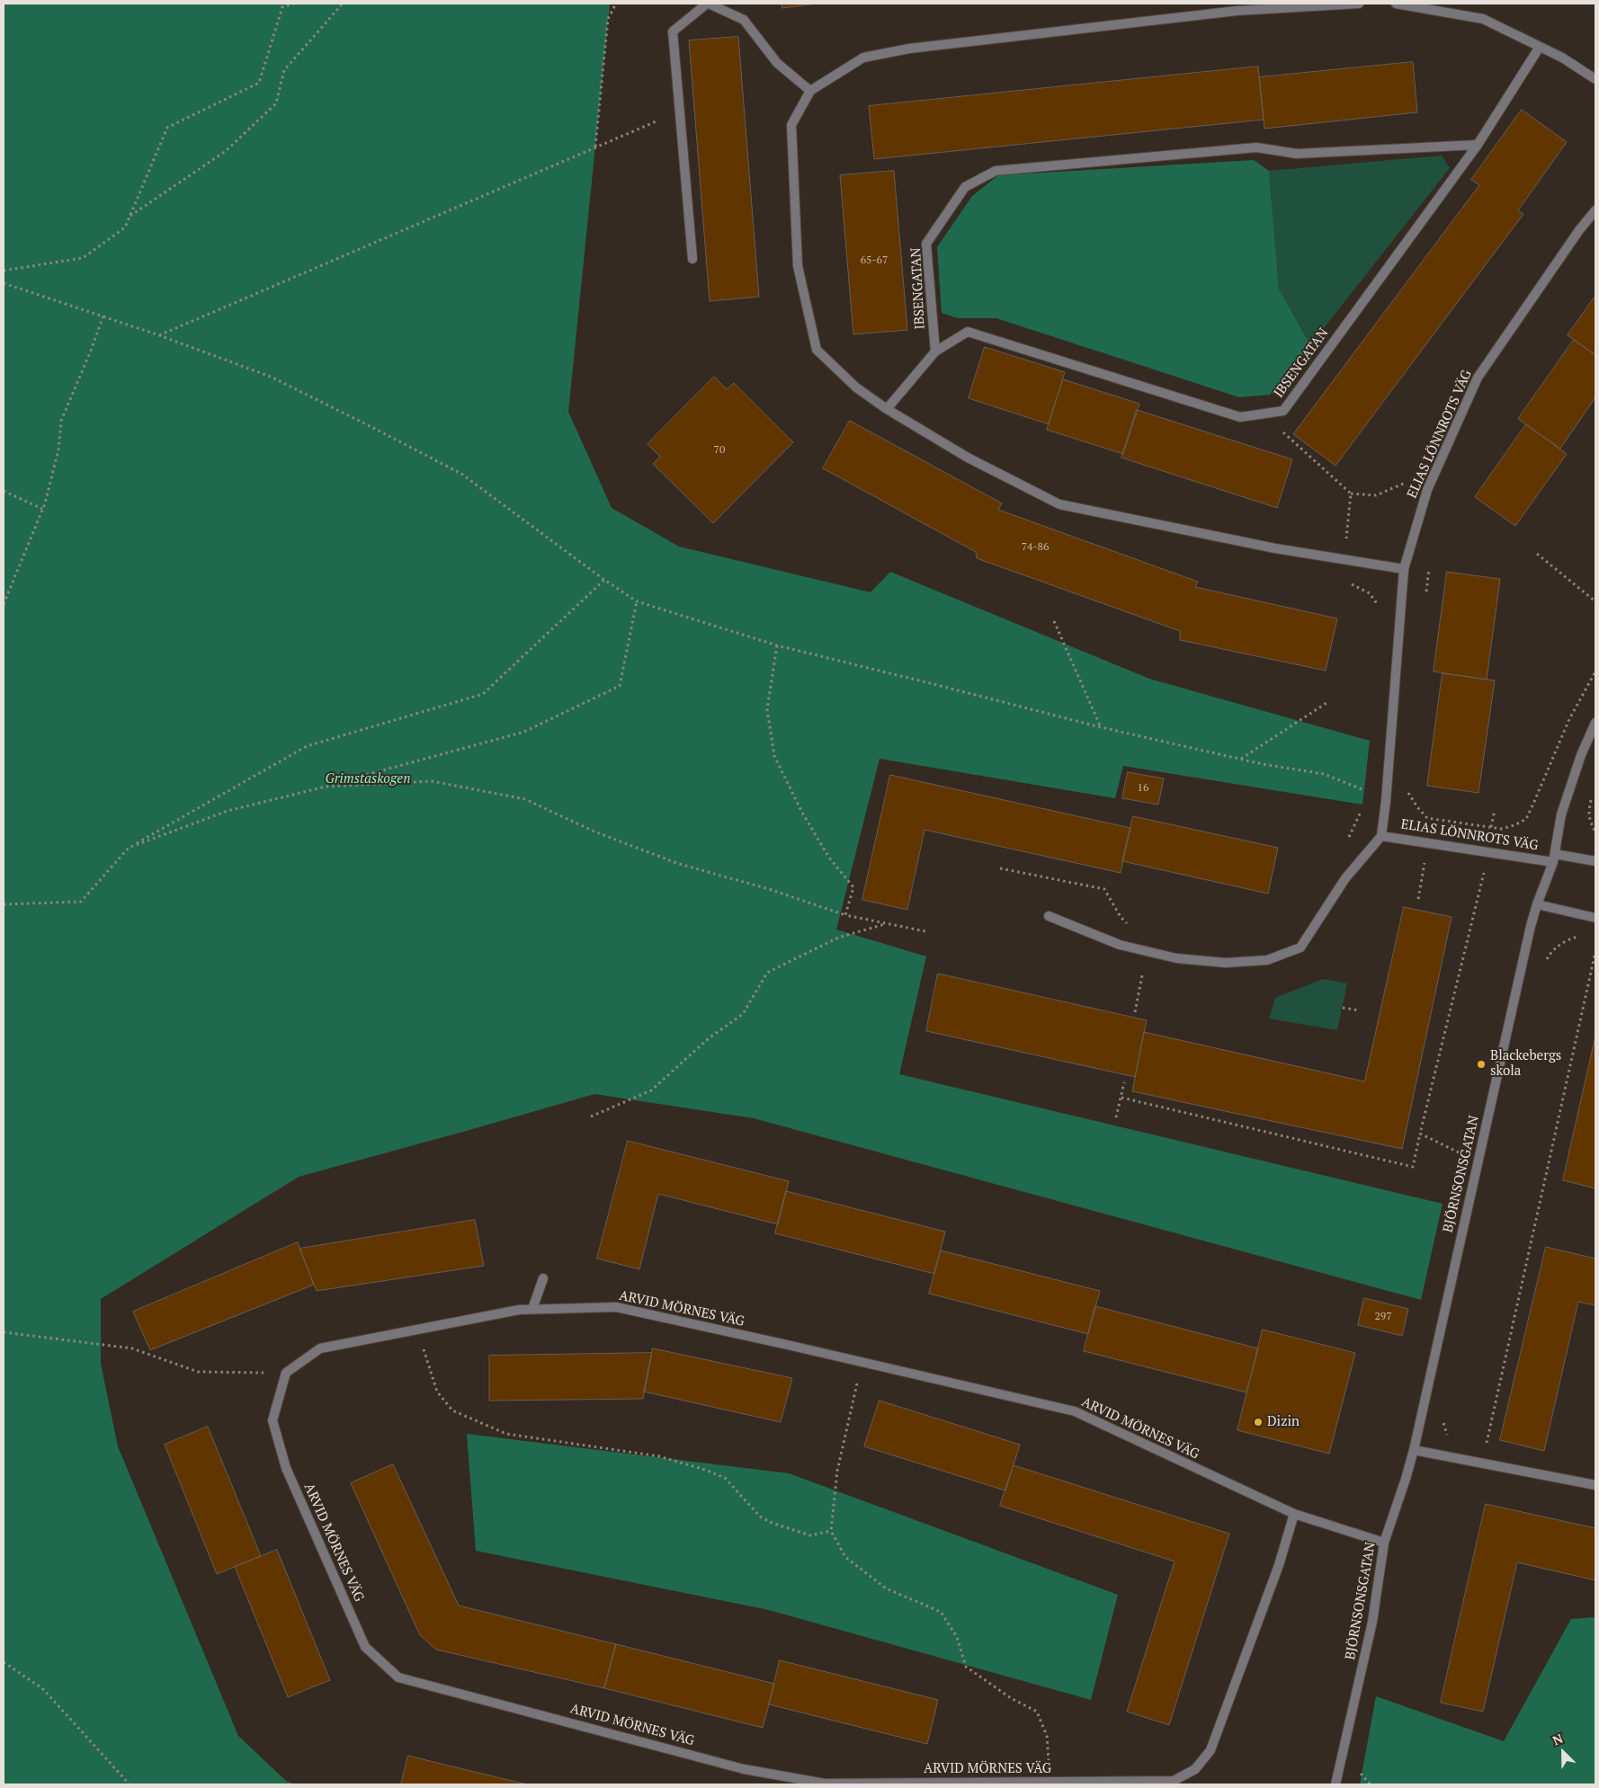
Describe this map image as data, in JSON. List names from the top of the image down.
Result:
{
  "streets": {
    "street": [
      "IBSENGATAN",
      "ELIAS LÖNNROTS VÄG",
      "BJÖRNSONSGATAN",
      "ARVID MÖRNES VÄG"
    ]
  },
  "crossings": [
    ["ELIAS LÖNNROTS VÄG", "BJÖRNSONSGATAN"],
    ["BJÖRNSONSGATAN", "ARVID MÖRNES VÄG"]
  ],
  "parks": ["Grimstaskogen"],
  "places": ["Blackebergs skola", "Dizin"],
  "house_numbers": [
    "65-67",
    "70",
    "74-86",
    "16",
    "297"
  ],
  "north": "top left"
}
